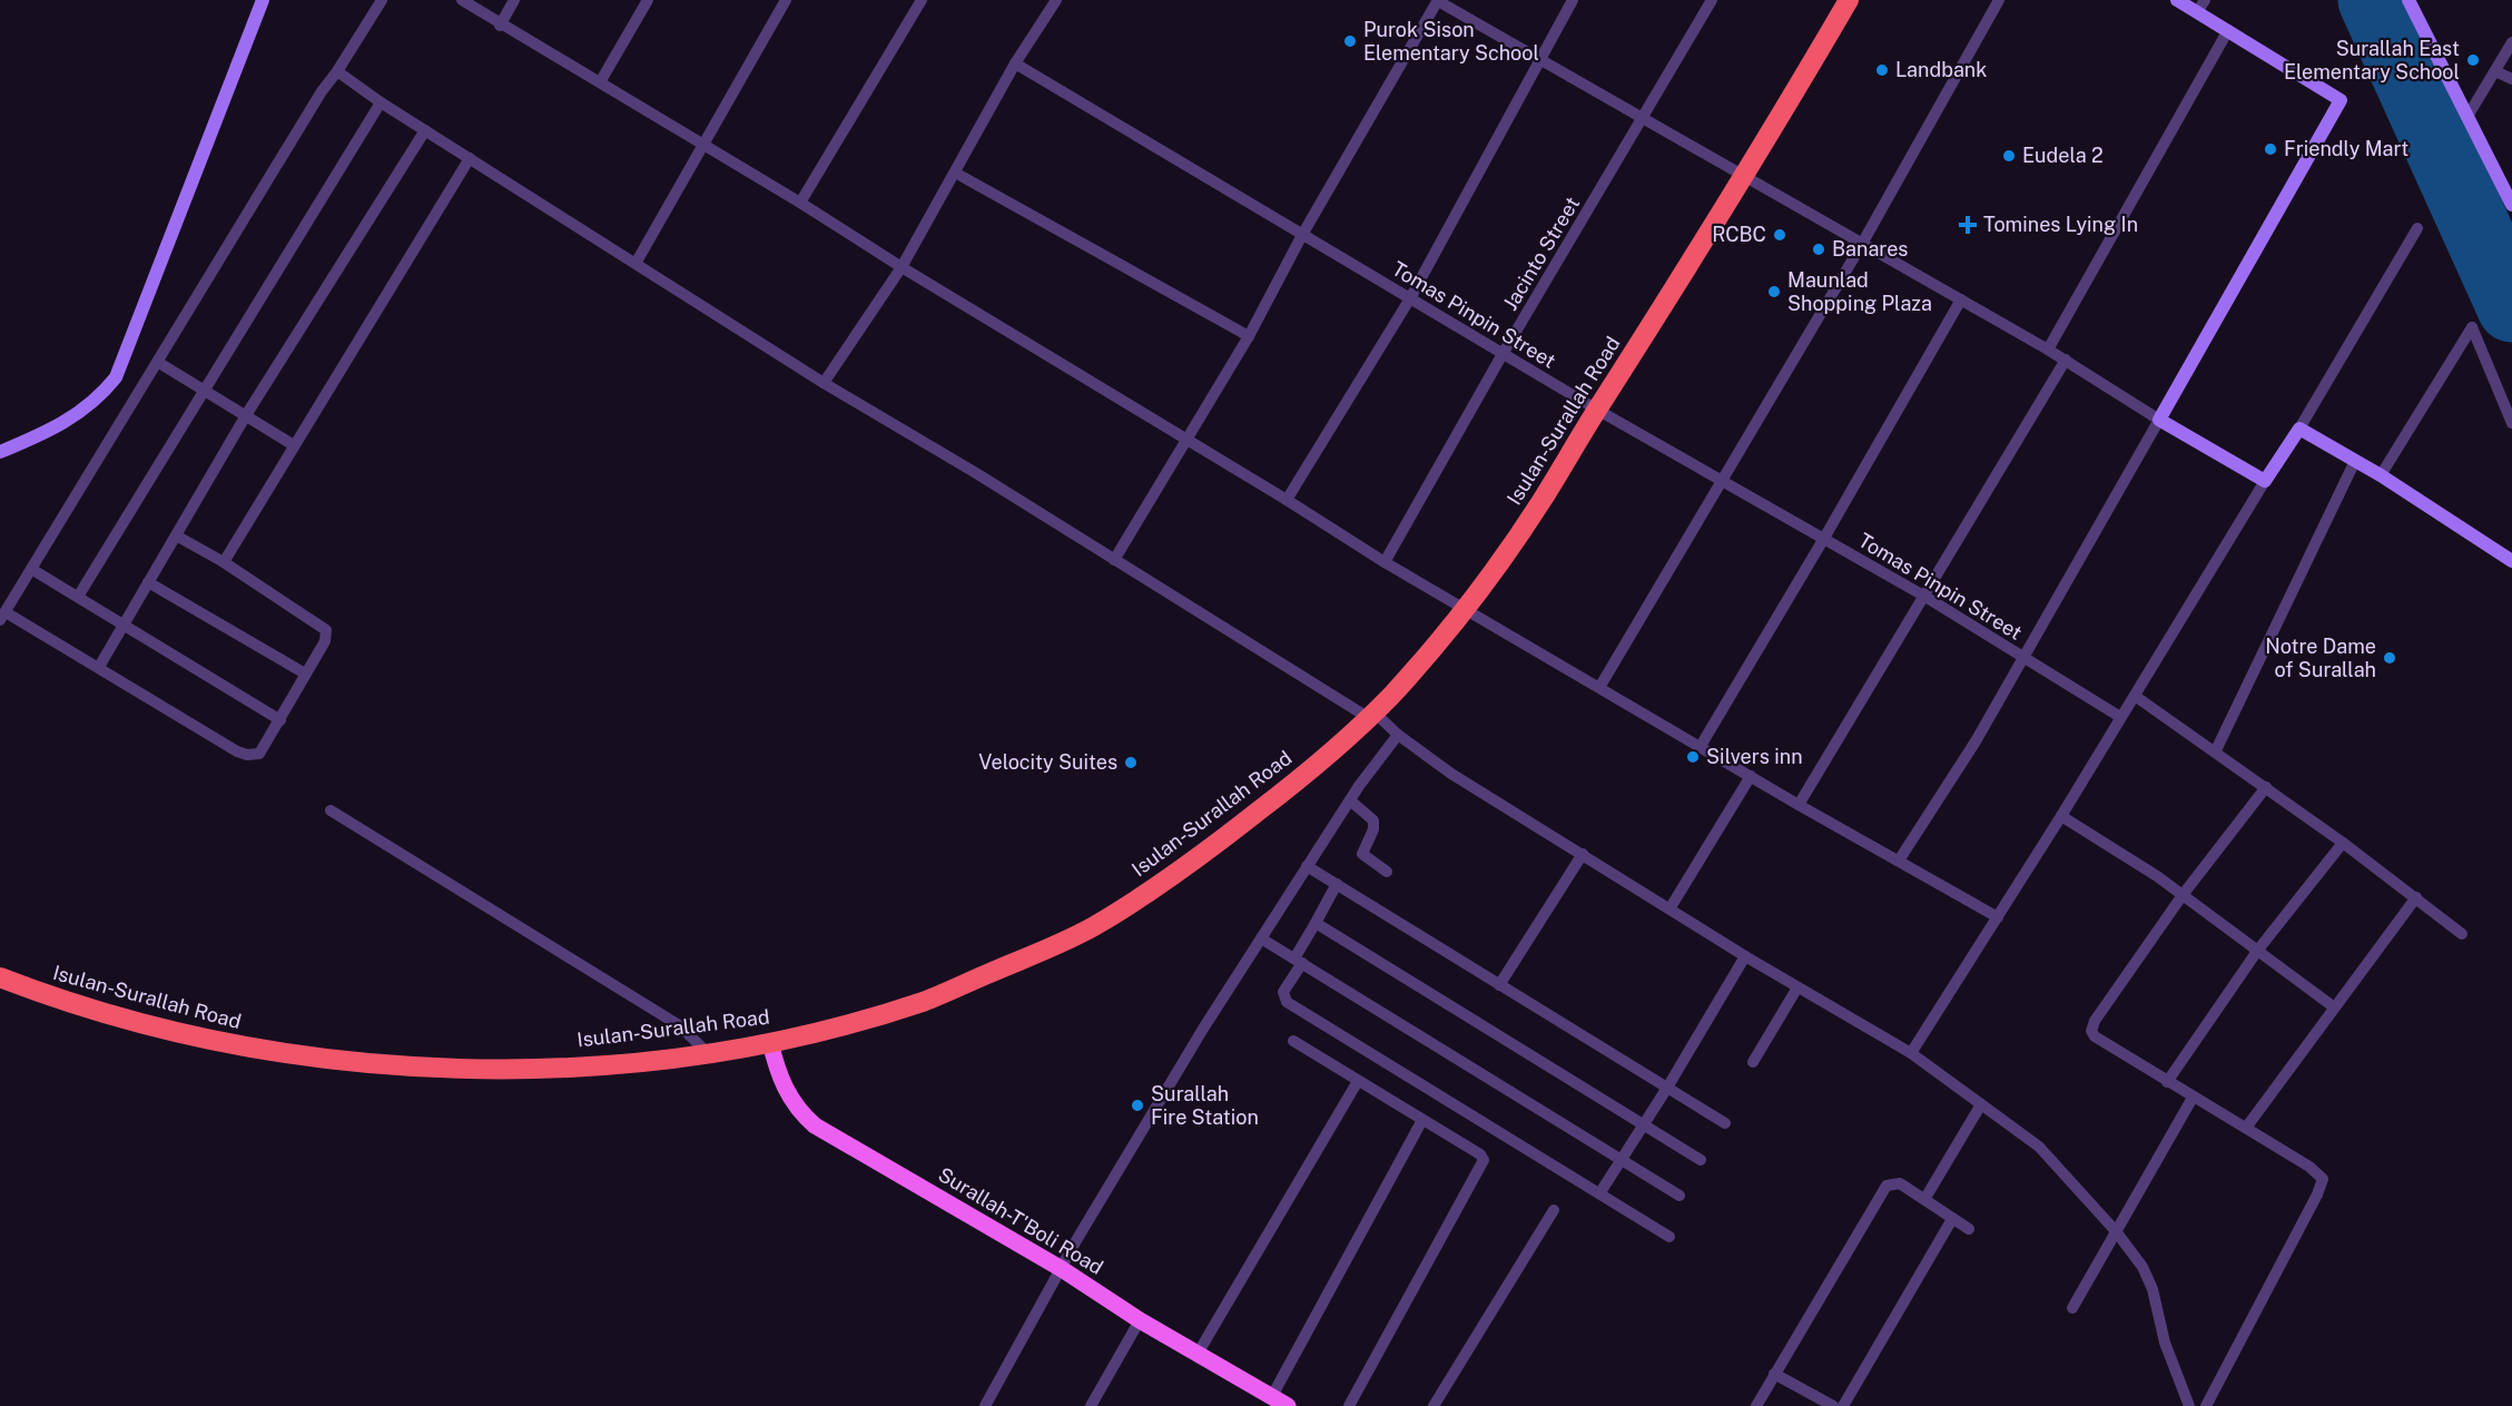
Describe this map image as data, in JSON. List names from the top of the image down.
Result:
{
  "streets": {
    "highway": ["Isulan-Surallah Road"],
    "main road": ["Surallah-T'Boli Road"],
    "street": ["Jacinto Street", "Tomas Pinpin Street"]
  },
  "crossings": [
    ["Jacinto Street", "Tomas Pinpin Street"],
    ["Tomas Pinpin Street", "Isulan-Surallah Road"],
    ["Isulan-Surallah Road", "Surallah-T'Boli Road"]
  ],
  "places": {
    "other": [
      "Purok Sison Elementary School",
      "Surallah East Elementary School",
      "Landbank",
      "Friendly Mart",
      "Eudela 2",
      "RCBC",
      "Banares",
      "Maunlad Shopping Plaza",
      "Notre Dame of Surallah",
      "Silvers inn",
      "Velocity Suites",
      "Surallah Fire Station"
    ],
    "health": ["Tomines Lying In"]
  }
}
